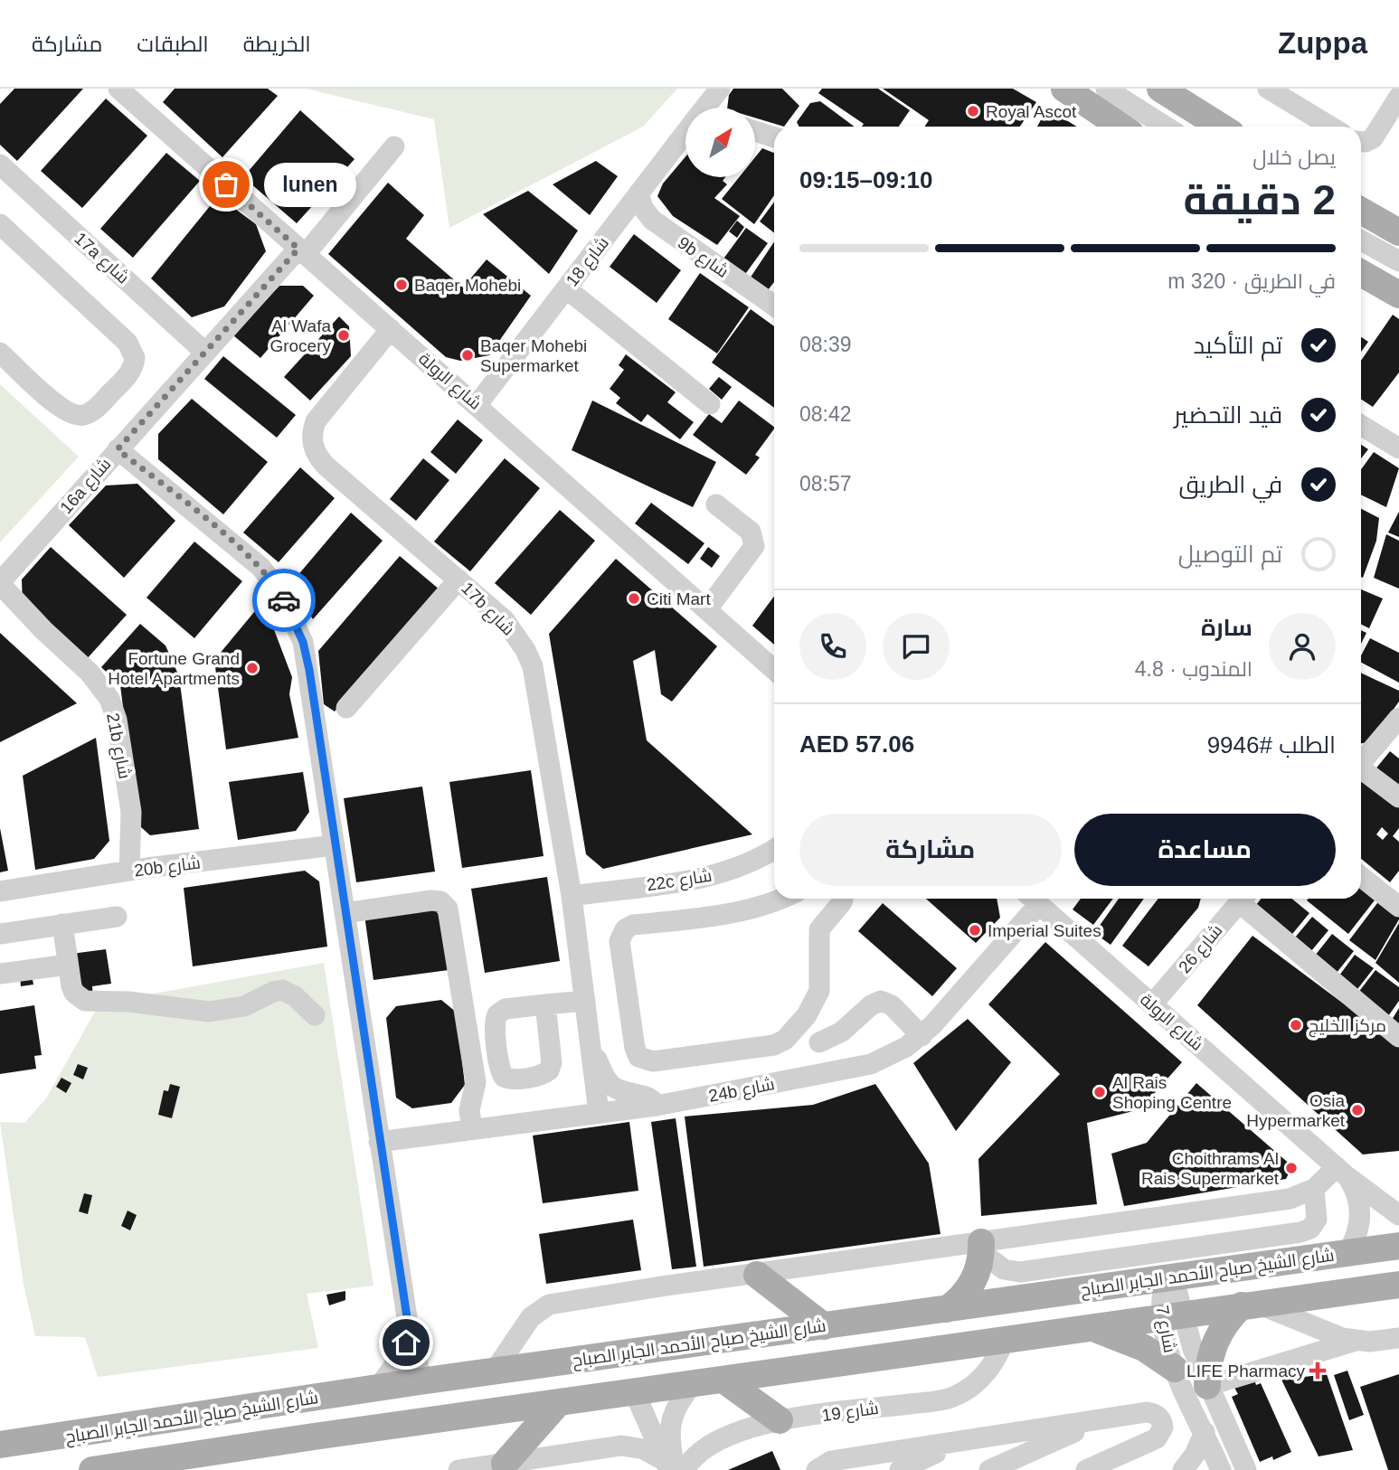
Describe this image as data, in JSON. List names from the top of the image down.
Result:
{
  "streets": {
    "main road": ["شارع الشيخ صباح الأحمد الجابر الصباح"],
    "street": [
      "9b شارع",
      "17a شارع",
      "شارع 18",
      "شارع الرولة",
      "16a شارع",
      "17b شارع",
      "21b شارع",
      "20b شارع",
      "22c شارع",
      "شارع 26",
      "24b شارع",
      "شارع 7",
      "شارع 19"
    ]
  },
  "crossings": [
    ["9b شارع", "شارع 18"],
    ["17a شارع", "16a شارع"],
    ["شارع 18", "شارع الرولة"],
    ["شارع الرولة", "16a شارع"],
    ["شارع الرولة", "17b شارع"],
    ["شارع الرولة", "شارع 26"],
    ["شارع الرولة", "24b شارع"],
    ["شارع الرولة", "شارع الشيخ صباح الأحمد الجابر الصباح"],
    ["16a شارع", "21b شارع"],
    ["17b شارع", "22c شارع"],
    ["17b شارع", "24b شارع"],
    ["21b شارع", "20b شارع"],
    ["شارع الشيخ صباح الأحمد الجابر الصباح", "شارع 7"]
  ],
  "places": {
    "other": [
      "Royal Ascot",
      "lunen",
      "Baqer Mohebi",
      "Al Wafa Grocery",
      "Baqer Mohebi Supermarket",
      "Citi Mart",
      "Fortune Grand Hotel Apartments",
      "Imperial Suites",
      "مركز الخليج",
      "Al Rais Shoping Centre",
      "Osia Hypermarket",
      "Choithrams Al Rais Supermarket"
    ],
    "health": ["LIFE Pharmacy"]
  },
  "north": "top right",
  "page": {
    "header": "Zuppa",
    "nav": ["الخريطة", "الطبقات", "مشاركة"],
    "heading": ["2 دقيقة", "يصل خلال", "09:10–09:15"],
    "panel": [
      "سارة",
      "المندوب · 4.8",
      "الطلب #9946",
      "AED 57.06"
    ],
    "bubble": "lunen",
    "bar": "في الطريق · 320 m",
    "list": [
      ["تم التأكيد", "08:39"],
      ["قيد التحضير", "08:42"],
      ["في الطريق", "08:57"],
      "تم التوصيل"
    ],
    "buttons": ["مساعدة", "مشاركة"]
  }
}
